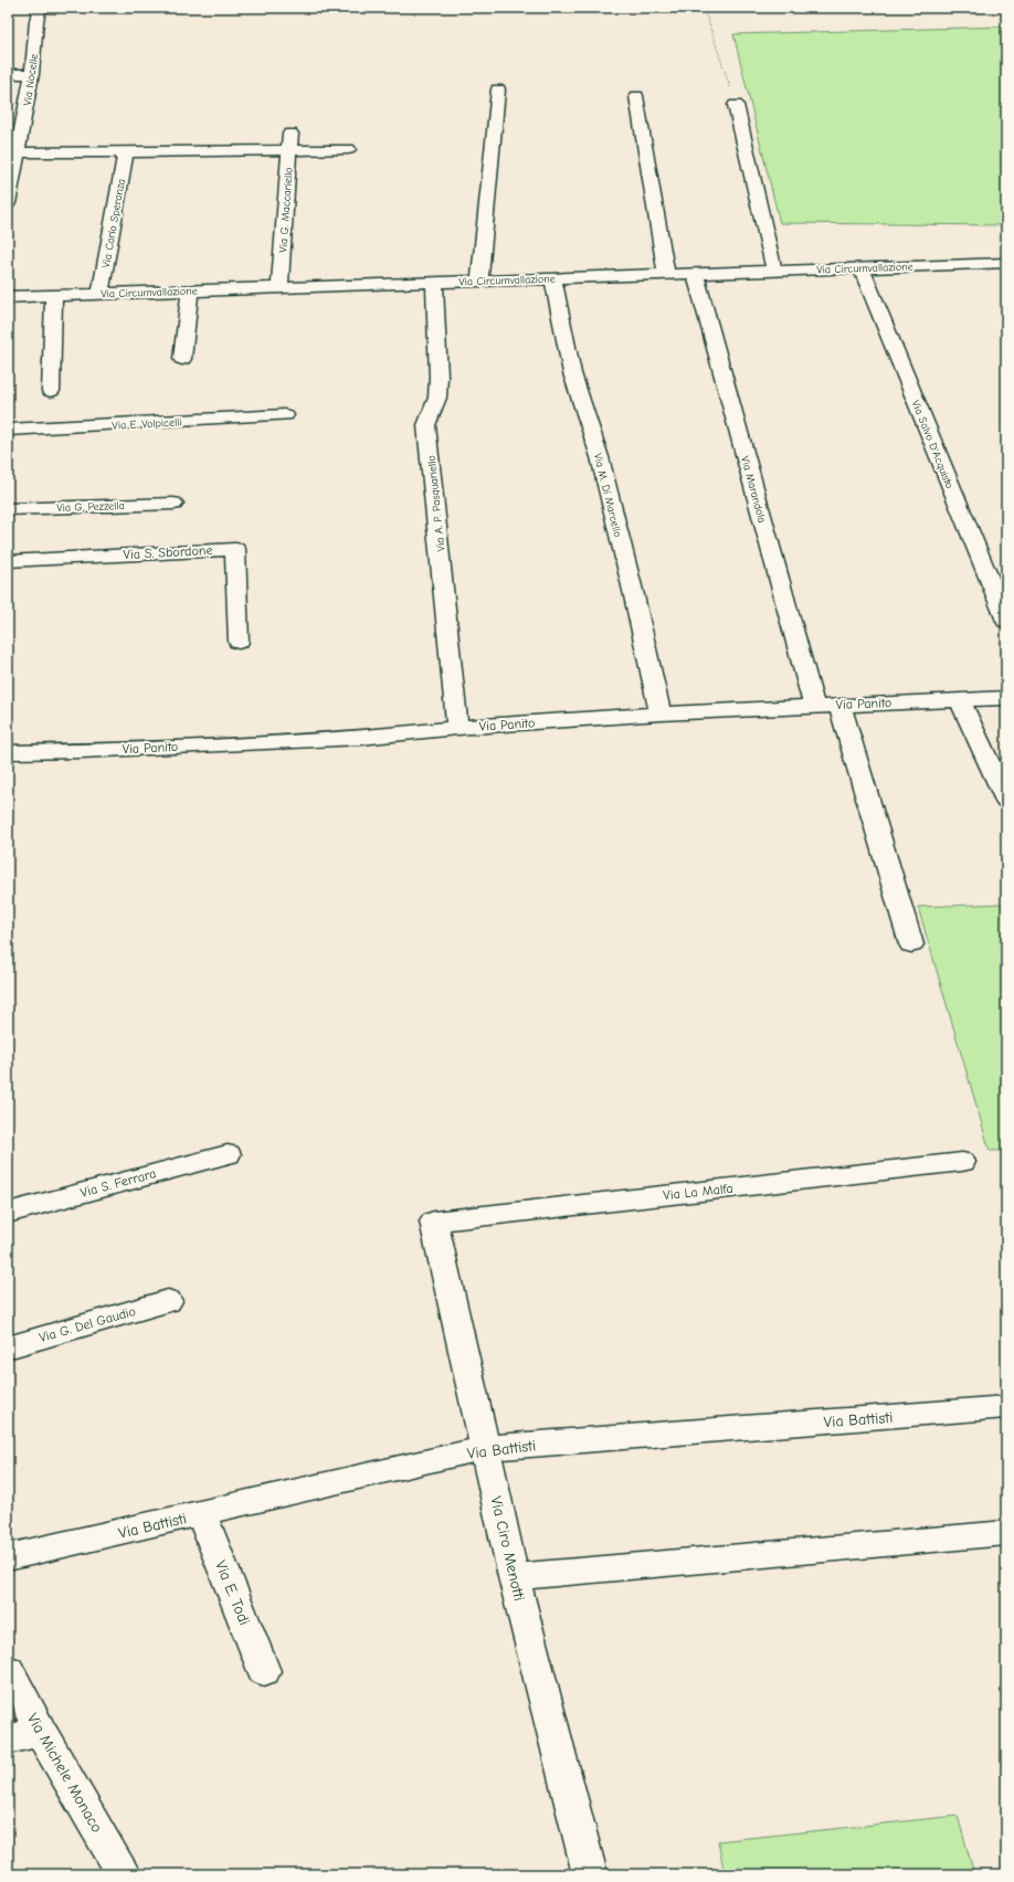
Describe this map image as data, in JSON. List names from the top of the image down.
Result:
{
  "streets": {
    "street": [
      "Via Nocelle",
      "Via G. Maccariello",
      "Via Carlo Speranza",
      "Via Circumvallazione",
      "Via E. Volpicelli",
      "Via Salvo D'Acquisto",
      "Via Marandola",
      "Via M. Di Marcello",
      "Via A. P. Pasquariello",
      "Via G. Pezzella",
      "Via S. Sbordone",
      "Via Panito",
      "Via S. Ferrara",
      "Via La Malfa",
      "Via G. Del Gaudio",
      "Via Battisti",
      "Via Ciro Menotti",
      "Via E. Todi",
      "Via Michele Monaco"
    ]
  },
  "crossings": [
    ["Via G. Maccariello", "Via Circumvallazione"],
    ["Via Carlo Speranza", "Via Circumvallazione"],
    ["Via Circumvallazione", "Via Salvo D'Acquisto"],
    ["Via Circumvallazione", "Via Marandola"],
    ["Via Circumvallazione", "Via M. Di Marcello"],
    ["Via Circumvallazione", "Via A. P. Pasquariello"],
    ["Via Marandola", "Via Panito"],
    ["Via M. Di Marcello", "Via Panito"],
    ["Via A. P. Pasquariello", "Via Panito"],
    ["Via La Malfa", "Via Ciro Menotti"],
    ["Via Battisti", "Via Ciro Menotti"],
    ["Via Battisti", "Via E. Todi"]
  ]
}
